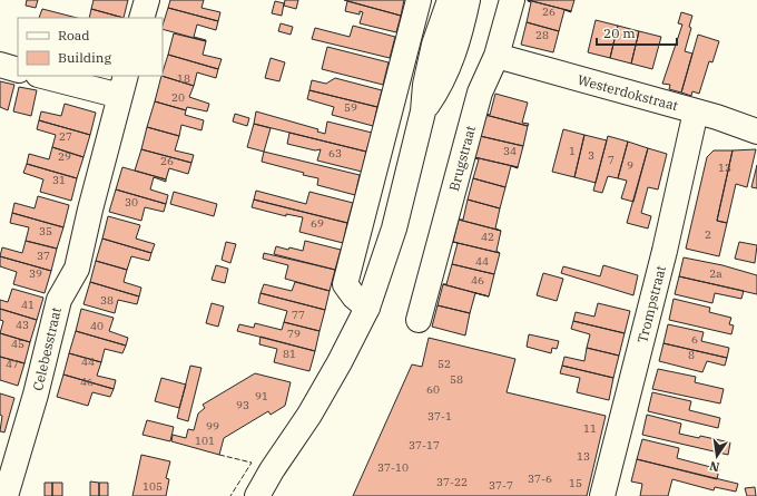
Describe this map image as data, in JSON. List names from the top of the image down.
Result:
{
  "streets": {
    "street": [
      "Westerdokstraat",
      "Brugstraat",
      "Trompstraat",
      "Celebesstraat"
    ]
  },
  "crossings": [
    ["Westerdokstraat", "Brugstraat"],
    ["Westerdokstraat", "Trompstraat"]
  ],
  "house_numbers": [
    "26",
    "28",
    "18",
    "20",
    "59",
    "27",
    "34",
    "1",
    "63",
    "3",
    "29",
    "7",
    "26",
    "9",
    "13",
    "31",
    "30",
    "69",
    "35",
    "2",
    "42",
    "37",
    "44",
    "39",
    "2a",
    "46",
    "38",
    "41",
    "77",
    "43",
    "40",
    "79",
    "6",
    "45",
    "81",
    "8",
    "44",
    "47",
    "52",
    "58",
    "46",
    "60",
    "91",
    "93",
    "37-1",
    "99",
    "11",
    "101",
    "37-17",
    "13",
    "37-10",
    "37-6",
    "37-22",
    "15",
    "37-7",
    "105"
  ],
  "legend": ["Road", "Building"],
  "scale_bar": "20 m",
  "north": "bottom"
}
